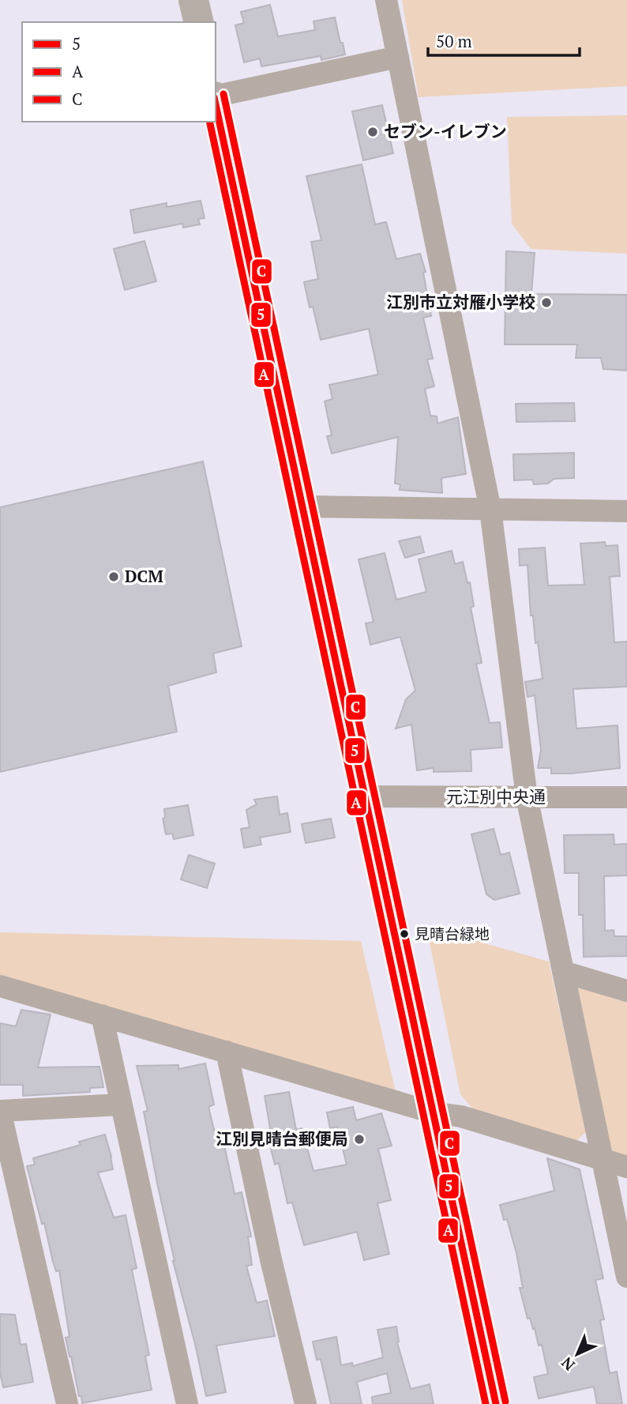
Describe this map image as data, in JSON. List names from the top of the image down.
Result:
{
  "streets": {
    "street": ["元江別中央通"]
  },
  "places": [
    "セブン-イレブン",
    "江別市立対雁小学校",
    "DCM",
    "見晴台緑地",
    "江別見晴台郵便局"
  ],
  "lines": ["transit line C", "transit line 5", "transit line A"],
  "legend": ["5", "A", "C"],
  "scale_bar": "50 m",
  "north": "bottom left"
}
